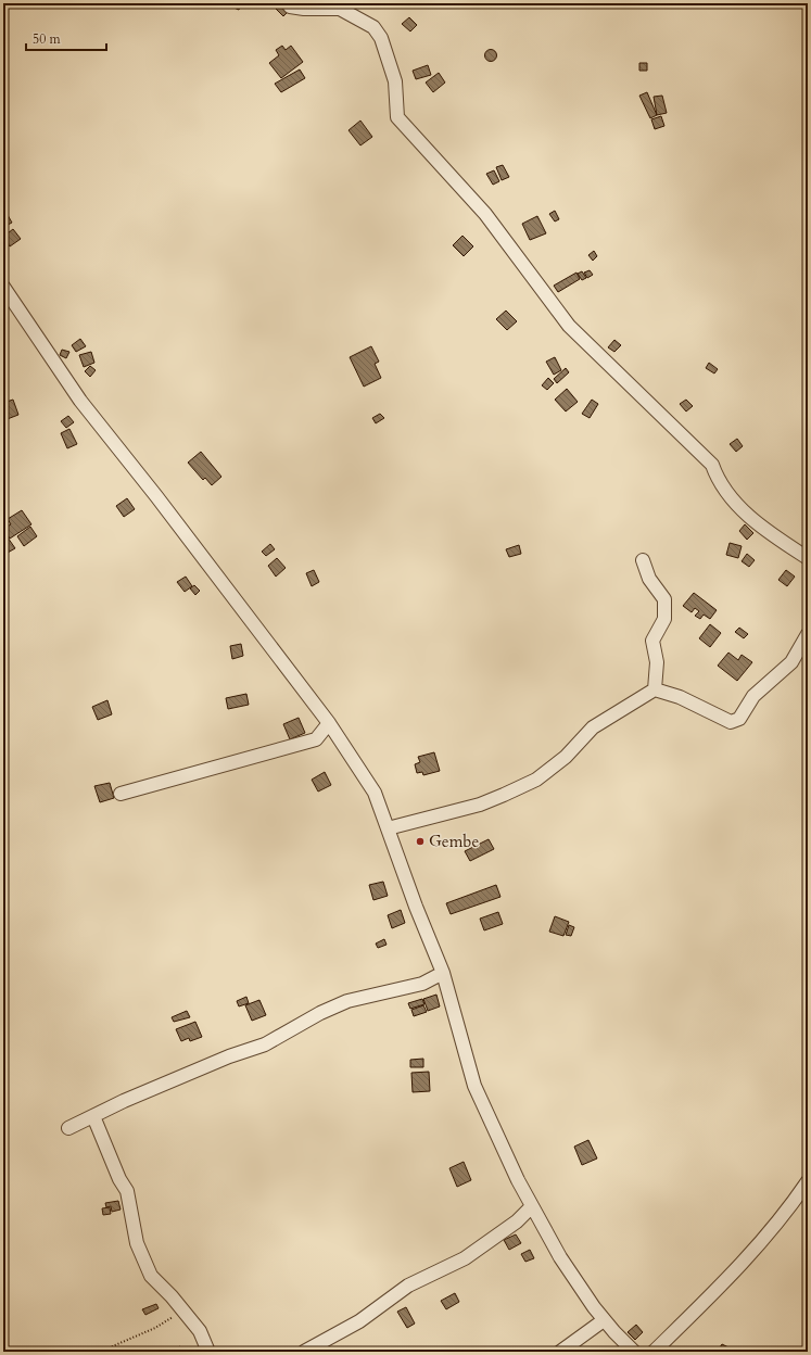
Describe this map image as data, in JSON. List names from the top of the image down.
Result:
{
  "places": ["Gembe"],
  "scale_bar": "50 m"
}
